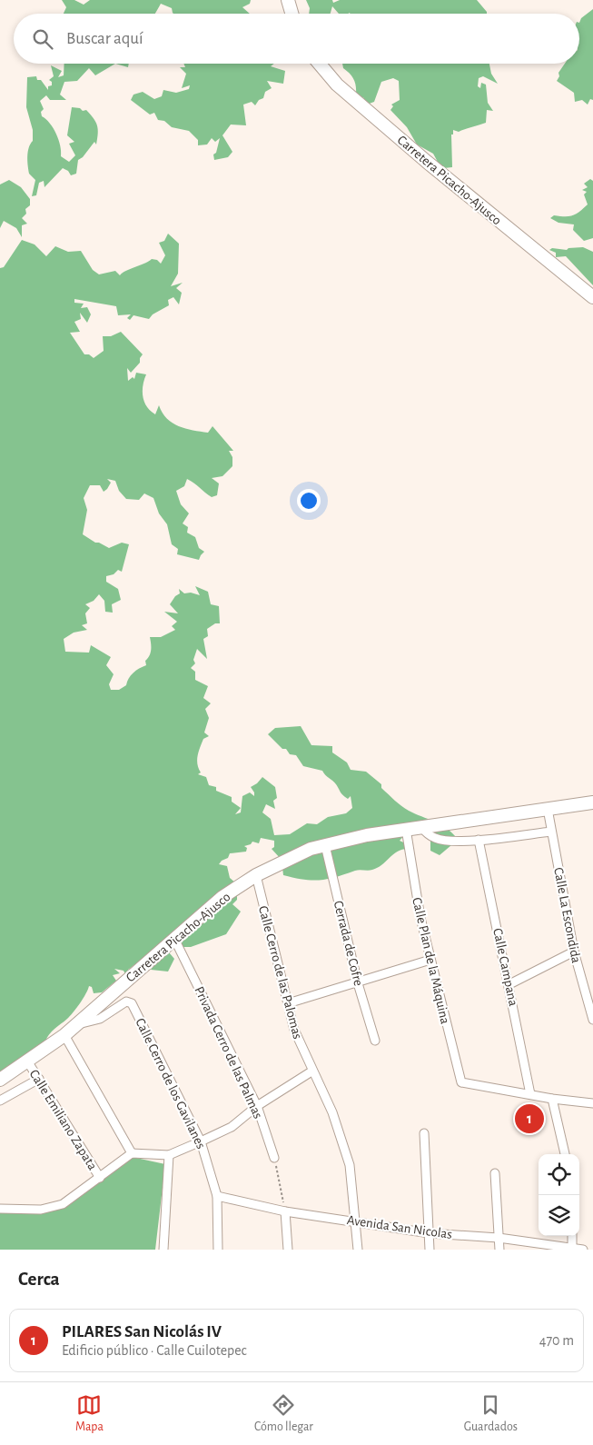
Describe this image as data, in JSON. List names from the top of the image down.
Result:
{
  "streets": {
    "main road": ["Carretera Picacho-Ajusco"],
    "street": [
      "Calle La Escondida",
      "Cerrada de Cofre",
      "Calle Plan de la Máquina",
      "Calle Campana",
      "Calle Cerro de las Palomas",
      "Privada Cerro de las Palmas",
      "Calle Cerro de los Gavilanes",
      "Calle Emiliano Zapata",
      "Avenida San Nicolas"
    ]
  },
  "crossings": [
    ["Carretera Picacho-Ajusco", "Calle La Escondida"],
    ["Carretera Picacho-Ajusco", "Cerrada de Cofre"],
    ["Carretera Picacho-Ajusco", "Calle Plan de la Máquina"],
    ["Carretera Picacho-Ajusco", "Calle Cerro de las Palomas"],
    ["Carretera Picacho-Ajusco", "Privada Cerro de las Palmas"],
    ["Carretera Picacho-Ajusco", "Calle Cerro de los Gavilanes"],
    ["Carretera Picacho-Ajusco", "Calle Emiliano Zapata"],
    ["Calle Plan de la Máquina", "Calle Campana"],
    ["Calle Cerro de las Palomas", "Avenida San Nicolas"],
    ["Calle Cerro de los Gavilanes", "Avenida San Nicolas"]
  ],
  "page": {
    "search": "Buscar aquí",
    "pins": "1",
    "heading": "Cerca",
    "list": [
      {
        "mark": "1",
        "name": "PILARES San Nicolás IV",
        "note": "Edificio público · Calle Cuilotepec",
        "value": "470 m"
      }
    ],
    "nav": ["Mapa", "Cómo llegar", "Guardados"]
  }
}
